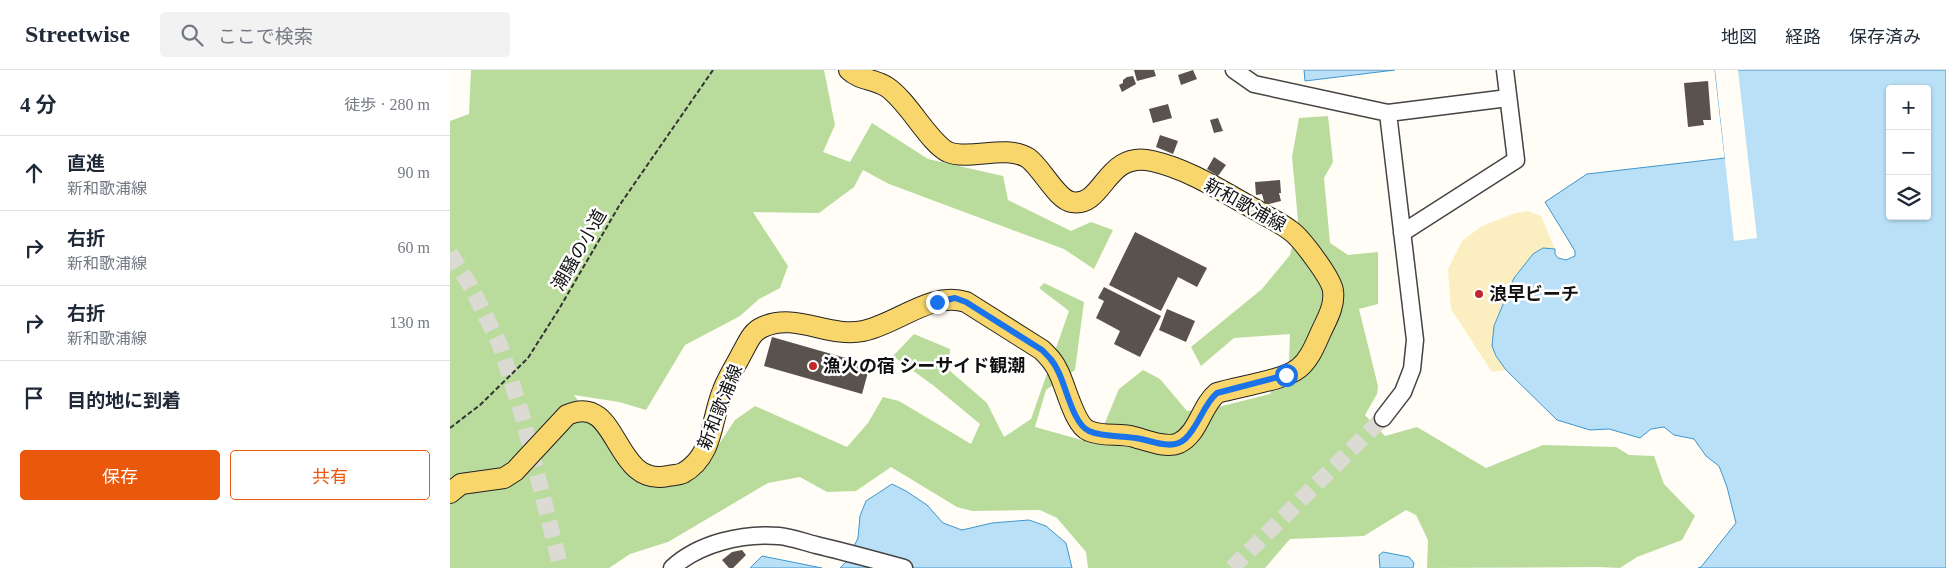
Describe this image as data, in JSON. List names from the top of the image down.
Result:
{
  "streets": {
    "main road": ["新和歌浦線"],
    "path": ["潮騒の小道"]
  },
  "places": ["浪早ビーチ", "漁火の宿 シーサイド観潮"],
  "page": {
    "header": "Streetwise",
    "search": "ここで検索",
    "nav": ["地図", "経路", "保存済み"],
    "heading": ["4 分", "徒歩 · 280 m"],
    "map_buttons": ["+", "−"],
    "list": [
      ["直進", "新和歌浦線", "90 m"],
      ["右折", "新和歌浦線", "60 m"],
      ["右折", "新和歌浦線", "130 m"],
      "目的地に到着"
    ],
    "buttons": ["保存", "共有"]
  }
}
